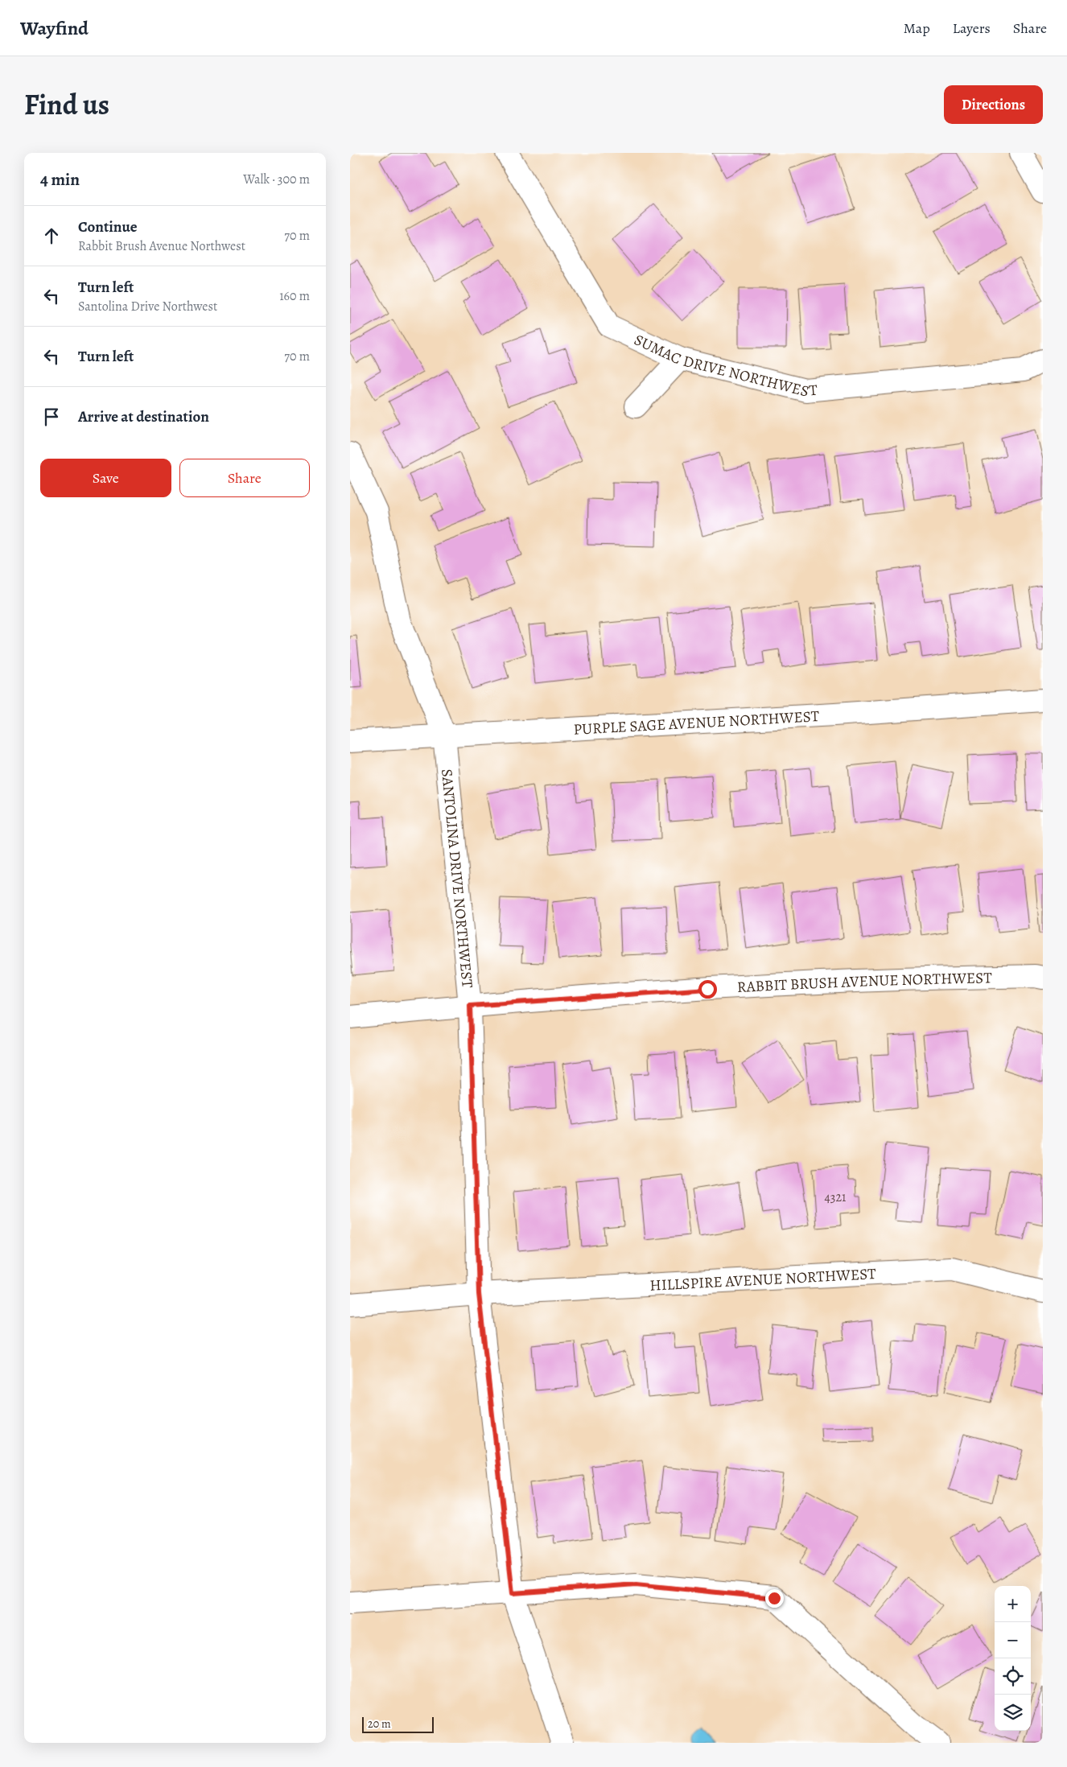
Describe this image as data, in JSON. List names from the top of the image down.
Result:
{
  "streets": {
    "street": [
      "SUMAC DRIVE NORTHWEST",
      "PURPLE SAGE AVENUE NORTHWEST",
      "SANTOLINA DRIVE NORTHWEST",
      "RABBIT BRUSH AVENUE NORTHWEST",
      "HILLSPIRE AVENUE NORTHWEST"
    ]
  },
  "crossings": [
    ["PURPLE SAGE AVENUE NORTHWEST", "SANTOLINA DRIVE NORTHWEST"],
    ["SANTOLINA DRIVE NORTHWEST", "RABBIT BRUSH AVENUE NORTHWEST"],
    ["SANTOLINA DRIVE NORTHWEST", "HILLSPIRE AVENUE NORTHWEST"]
  ],
  "house_numbers": ["4321"],
  "scale_bar": "20 m",
  "page": {
    "header": "Wayfind",
    "nav": ["Map", "Layers", "Share"],
    "title": "Find us",
    "buttons": [
      "Directions",
      ["Save", "Share"]
    ],
    "heading": ["4 min", "Walk · 300 m"],
    "list": [
      ["Continue", "Rabbit Brush Avenue Northwest", "70 m"],
      ["Turn left", "Santolina Drive Northwest", "160 m"],
      ["Turn left", "70 m"],
      "Arrive at destination"
    ],
    "map_buttons": ["+", "−"],
    "scale": "20 m"
  }
}
